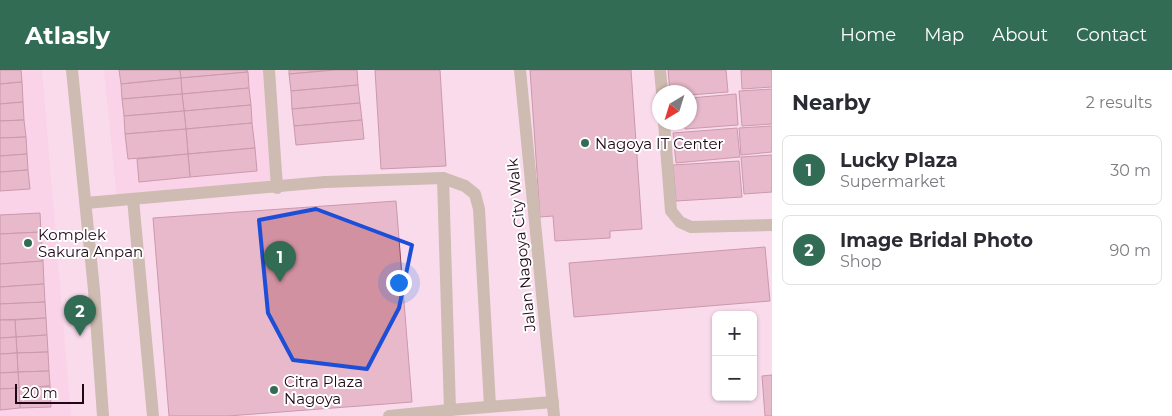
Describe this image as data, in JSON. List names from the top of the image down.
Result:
{
  "streets": {
    "street": ["Jalan Nagoya City Walk"]
  },
  "places": ["Nagoya IT Center", "Komplek Sakura Anpan", "Citra Plaza Nagoya"],
  "scale_bar": "20 m",
  "north": "bottom left",
  "page": {
    "header": "Atlasly",
    "nav": [
      "Home",
      "Map",
      "About",
      "Contact"
    ],
    "heading": ["Nearby", "2 results"],
    "list": [
      {
        "mark": "1",
        "name": "Lucky Plaza",
        "note": "Supermarket",
        "value": "30 m"
      },
      {
        "mark": "2",
        "name": "Image Bridal Photo",
        "note": "Shop",
        "value": "90 m"
      }
    ],
    "pins": ["1", "2"],
    "map_buttons": ["+", "−"],
    "scale": "20 m"
  }
}
